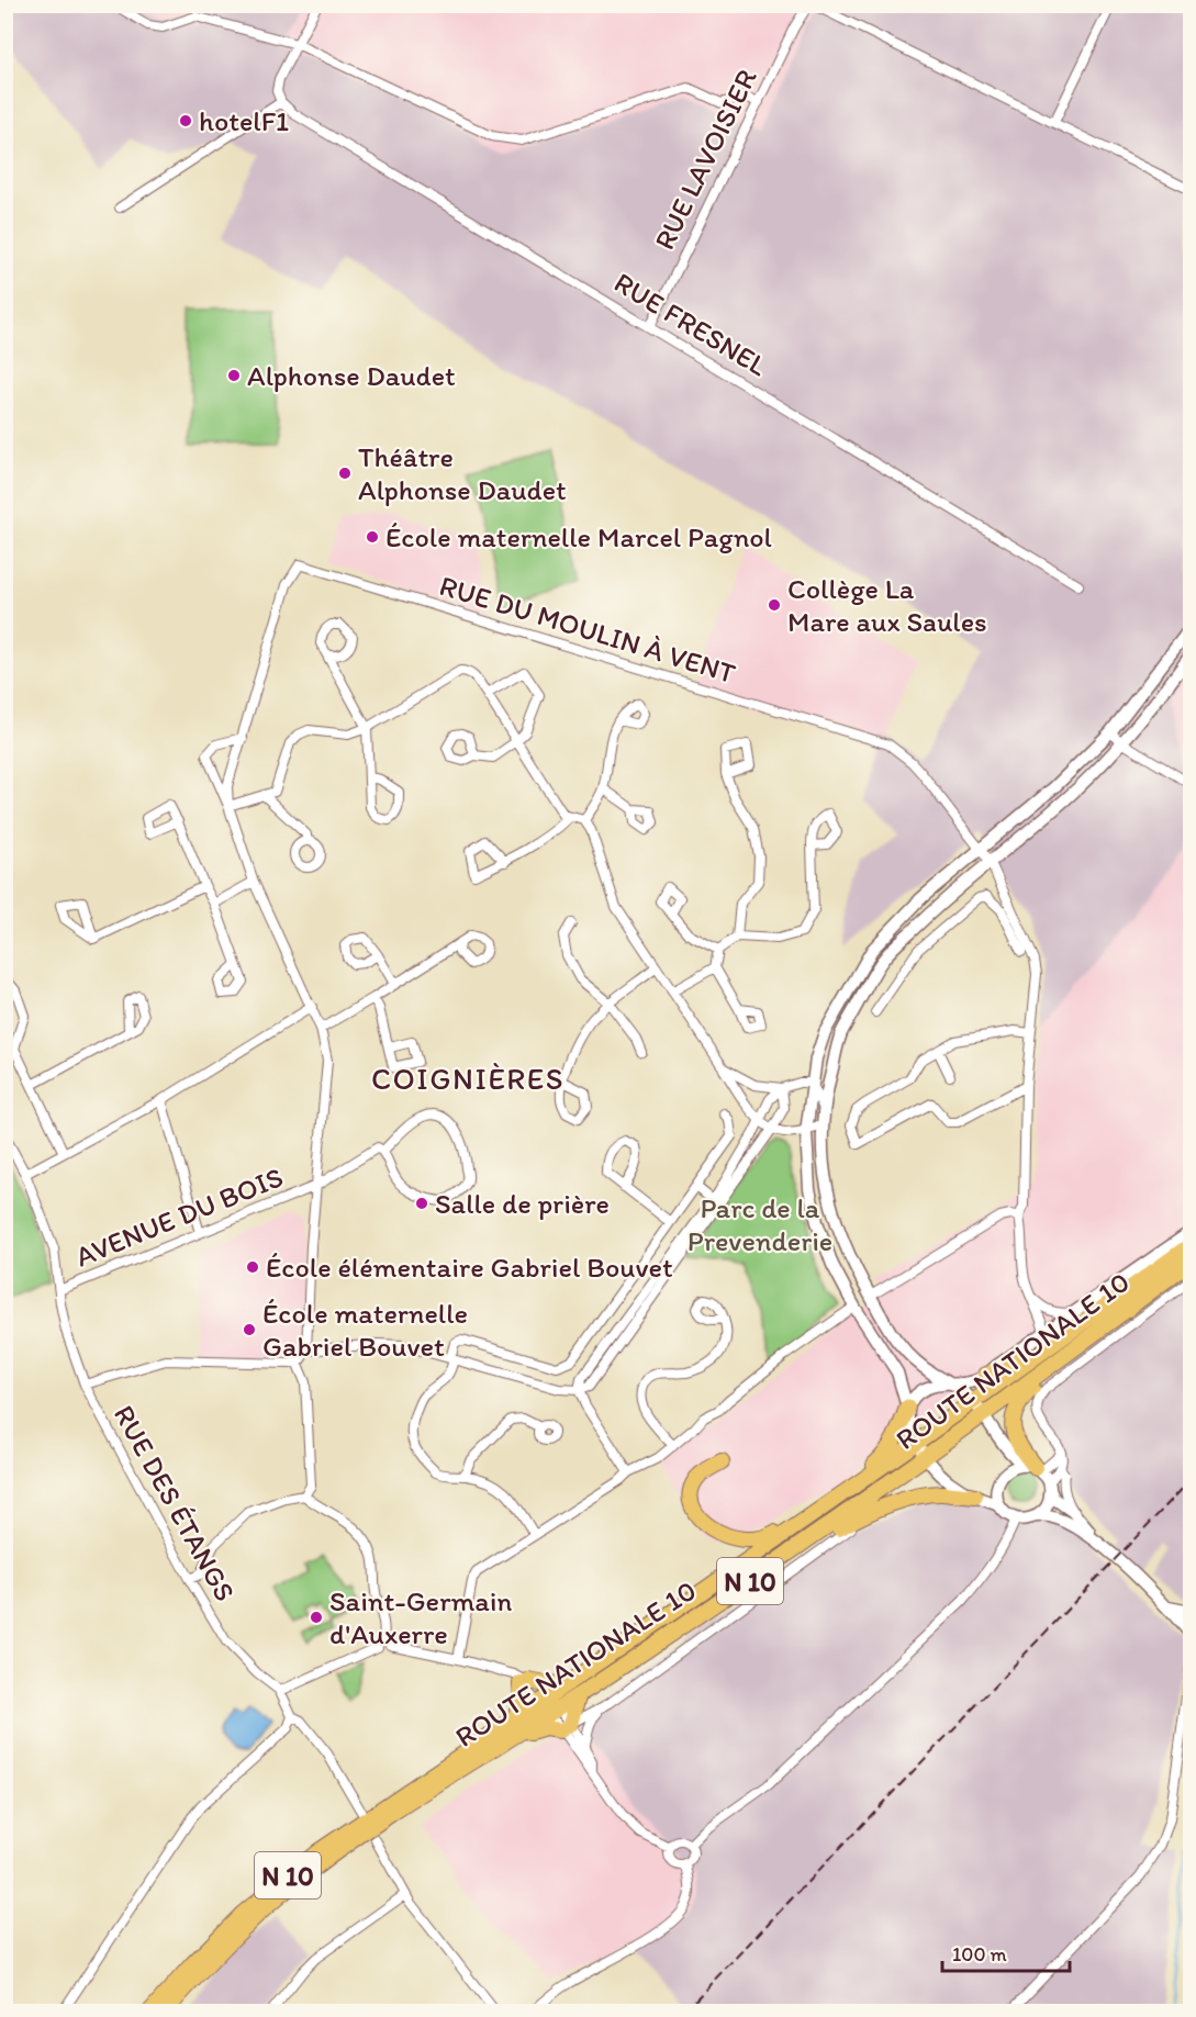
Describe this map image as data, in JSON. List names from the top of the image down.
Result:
{
  "streets": {
    "main road": ["ROUTE NATIONALE 10", "N 10"],
    "street": [
      "RUE LAVOISIER",
      "RUE FRESNEL",
      "RUE DU MOULIN À VENT",
      "AVENUE DU BOIS",
      "RUE DES ÉTANGS"
    ]
  },
  "crossings": [
    ["RUE LAVOISIER", "RUE FRESNEL"],
    ["AVENUE DU BOIS", "RUE DES ÉTANGS"],
    ["ROUTE NATIONALE 10", "N 10"]
  ],
  "districts": ["COIGNIÈRES"],
  "parks": ["Parc de la Prevenderie"],
  "places": [
    "hotelF1",
    "Alphonse Daudet",
    "Théâtre Alphonse Daudet",
    "École maternelle Marcel Pagnol",
    "Collège La Mare aux Saules",
    "Salle de prière",
    "École élémentaire Gabriel Bouvet",
    "École maternelle Gabriel Bouvet",
    "Saint-Germain d'Auxerre"
  ],
  "scale_bar": "100 m"
}
